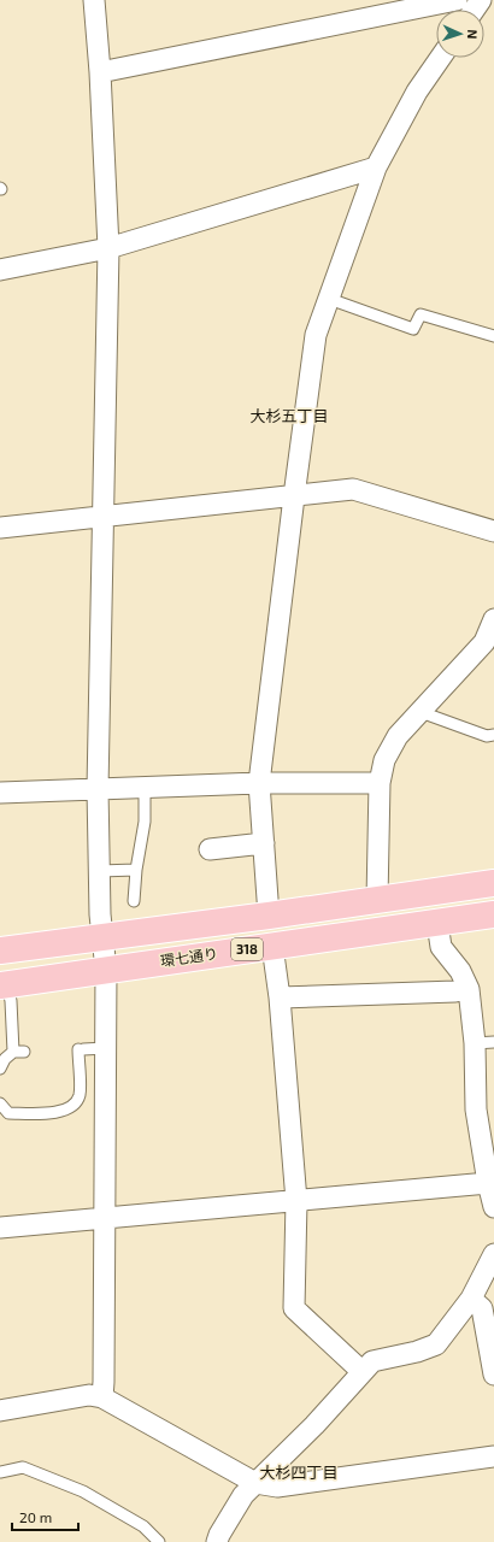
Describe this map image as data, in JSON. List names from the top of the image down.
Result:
{
  "streets": {
    "main road": ["318", "環七通り"]
  },
  "districts": ["大杉五丁目", "大杉四丁目"],
  "scale_bar": "20 m",
  "north": "right"
}
